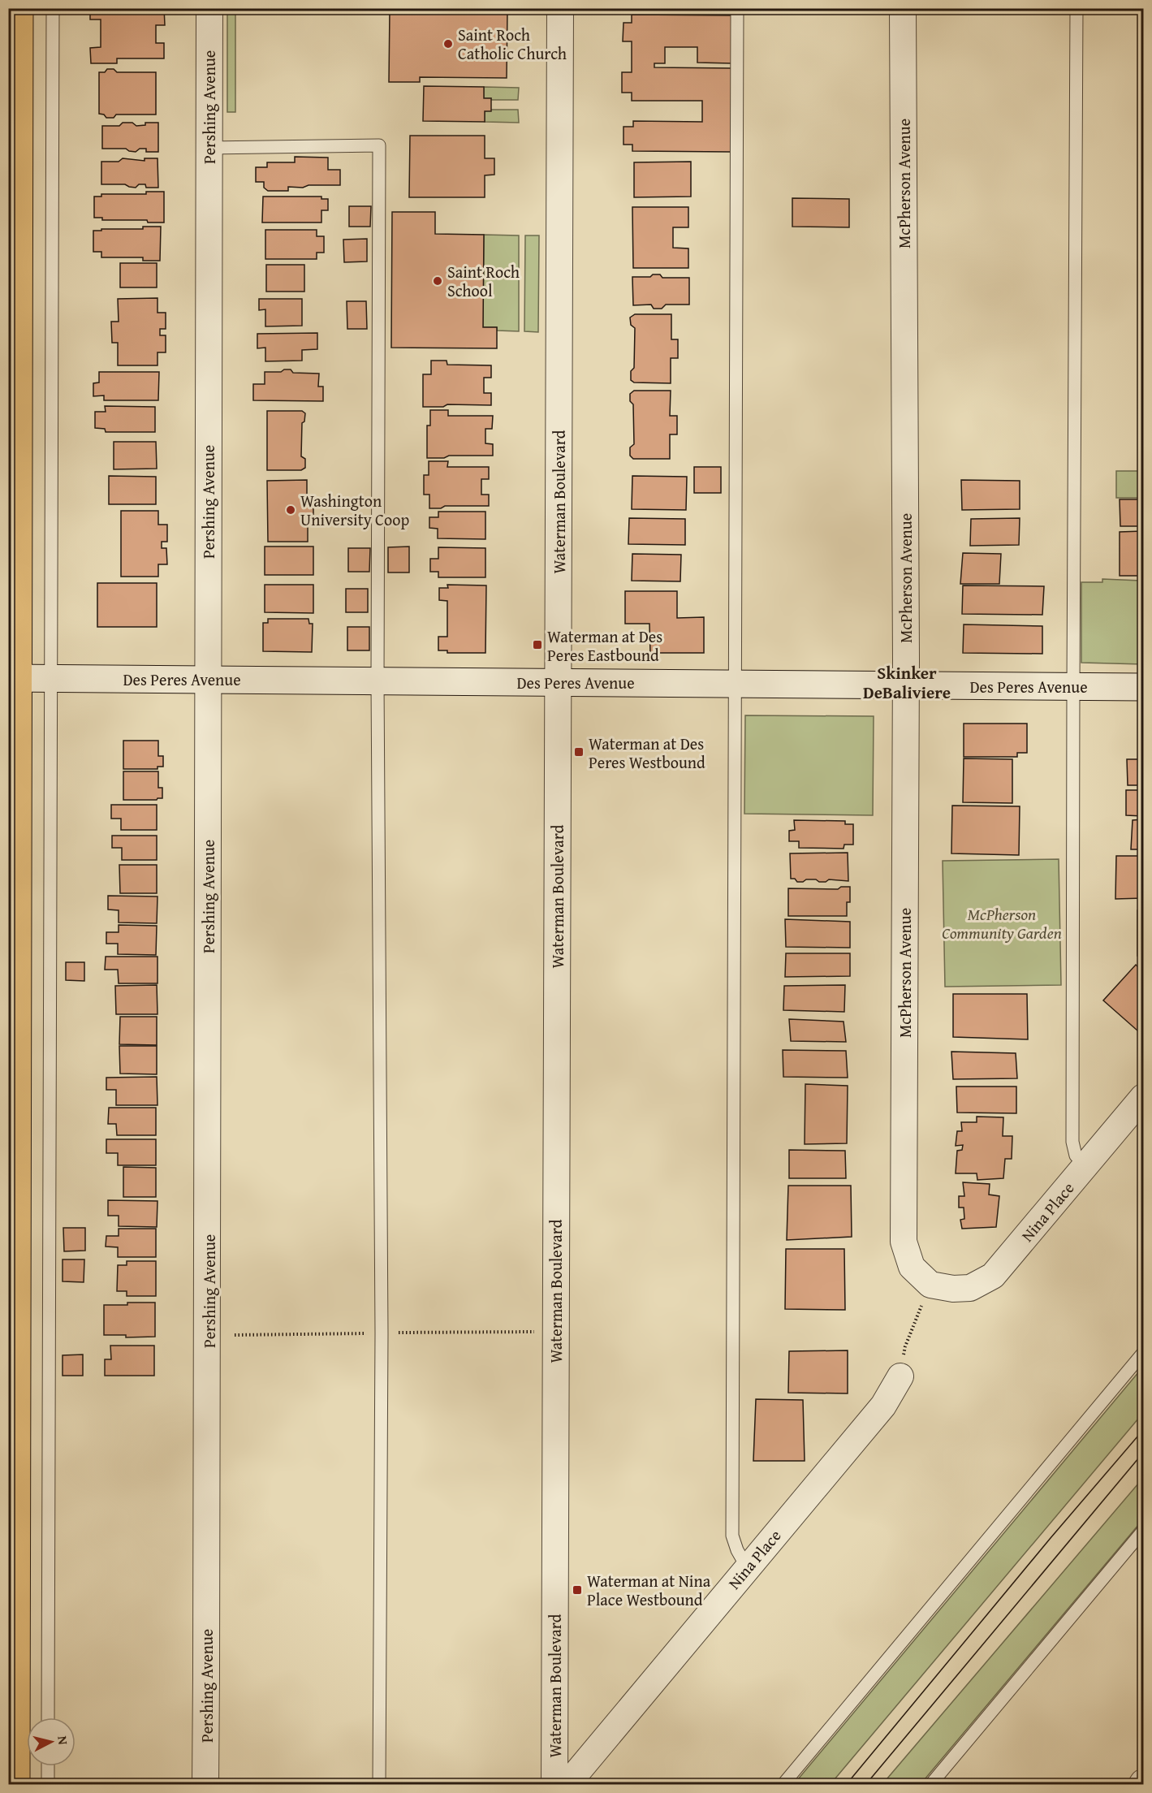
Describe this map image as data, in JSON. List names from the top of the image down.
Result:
{
  "streets": {
    "street": [
      "Pershing Avenue",
      "McPherson Avenue",
      "Waterman Boulevard",
      "Des Peres Avenue",
      "Nina Place"
    ]
  },
  "crossings": [
    ["Pershing Avenue", "Des Peres Avenue"],
    ["McPherson Avenue", "Des Peres Avenue"],
    ["McPherson Avenue", "Nina Place"],
    ["Waterman Boulevard", "Des Peres Avenue"]
  ],
  "districts": ["Skinker DeBaliviere"],
  "parks": ["McPherson Community Garden"],
  "places": {
    "other": ["Saint Roch Catholic Church", "Saint Roch School", "Washington University Coop"],
    "transit": ["Waterman at Des Peres Eastbound", "Waterman at Des Peres Westbound", "Waterman at Nina Place Westbound"]
  },
  "north": "right"
}
